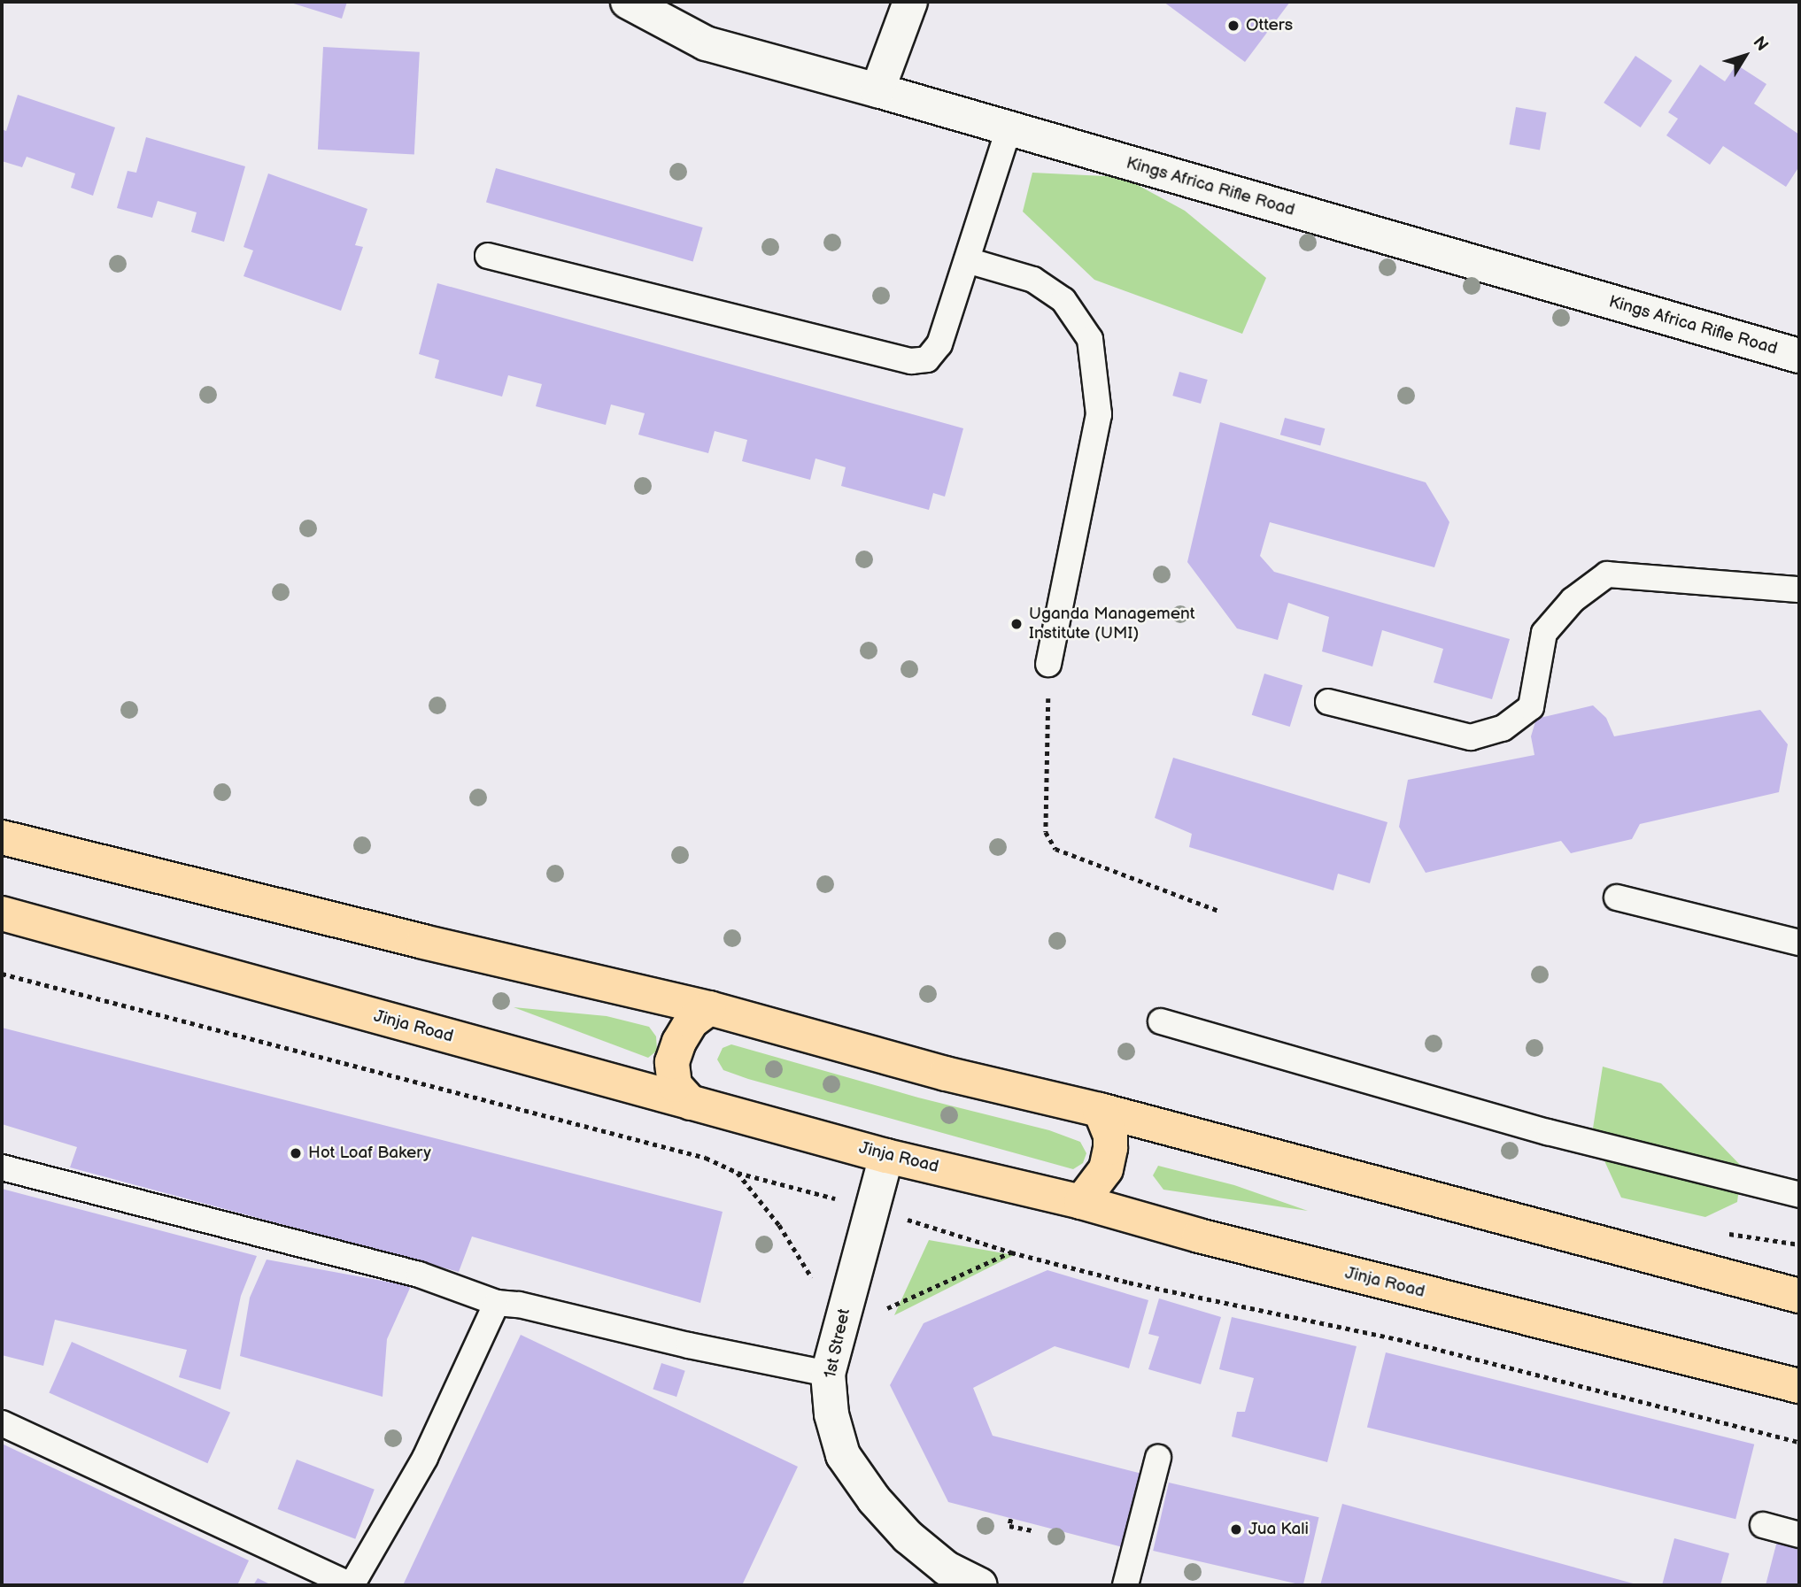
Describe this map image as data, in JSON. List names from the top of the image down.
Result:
{
  "streets": {
    "highway": ["Jinja Road"],
    "street": ["Kings Africa Rifle Road", "1st Street"]
  },
  "crossings": [
    ["Jinja Road", "1st Street"]
  ],
  "places": [
    "Otters",
    "Uganda Management Institute (UMI)",
    "Hot Loaf Bakery",
    "Jua Kali"
  ],
  "north": "top right"
}
